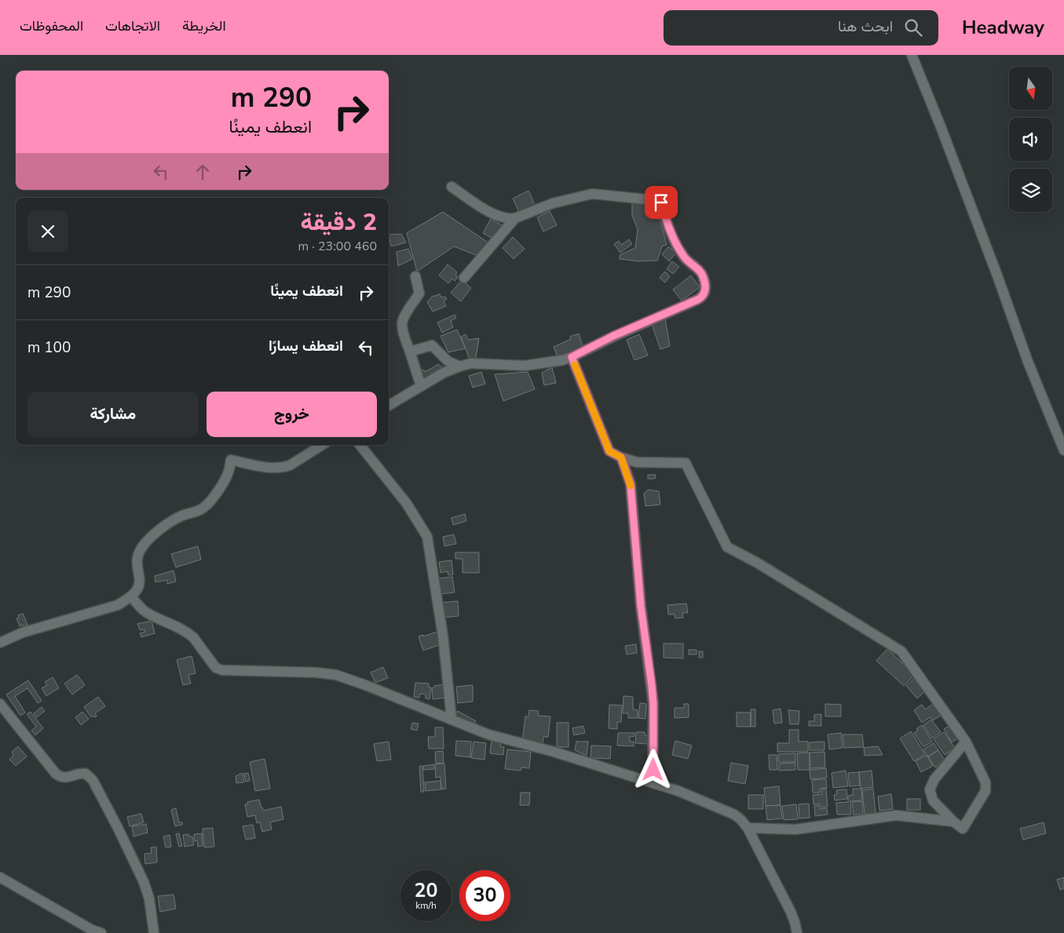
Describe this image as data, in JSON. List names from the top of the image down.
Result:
{
  "north": "bottom",
  "page": {
    "header": "Headway",
    "search": "ابحث هنا",
    "nav": ["الخريطة", "الاتجاهات", "المحفوظات"],
    "turn": ["290 m", "انعطف يمينًا"],
    "heading": ["2 دقيقة", "460 m · 23:00"],
    "list": [
      {
        "name": "انعطف يمينًا",
        "value": "290 m"
      },
      {
        "name": "انعطف يسارًا",
        "value": "100 m"
      }
    ],
    "buttons": ["خروج", "مشاركة"],
    "speed": "20 km/h",
    "limit": "30"
  }
}
